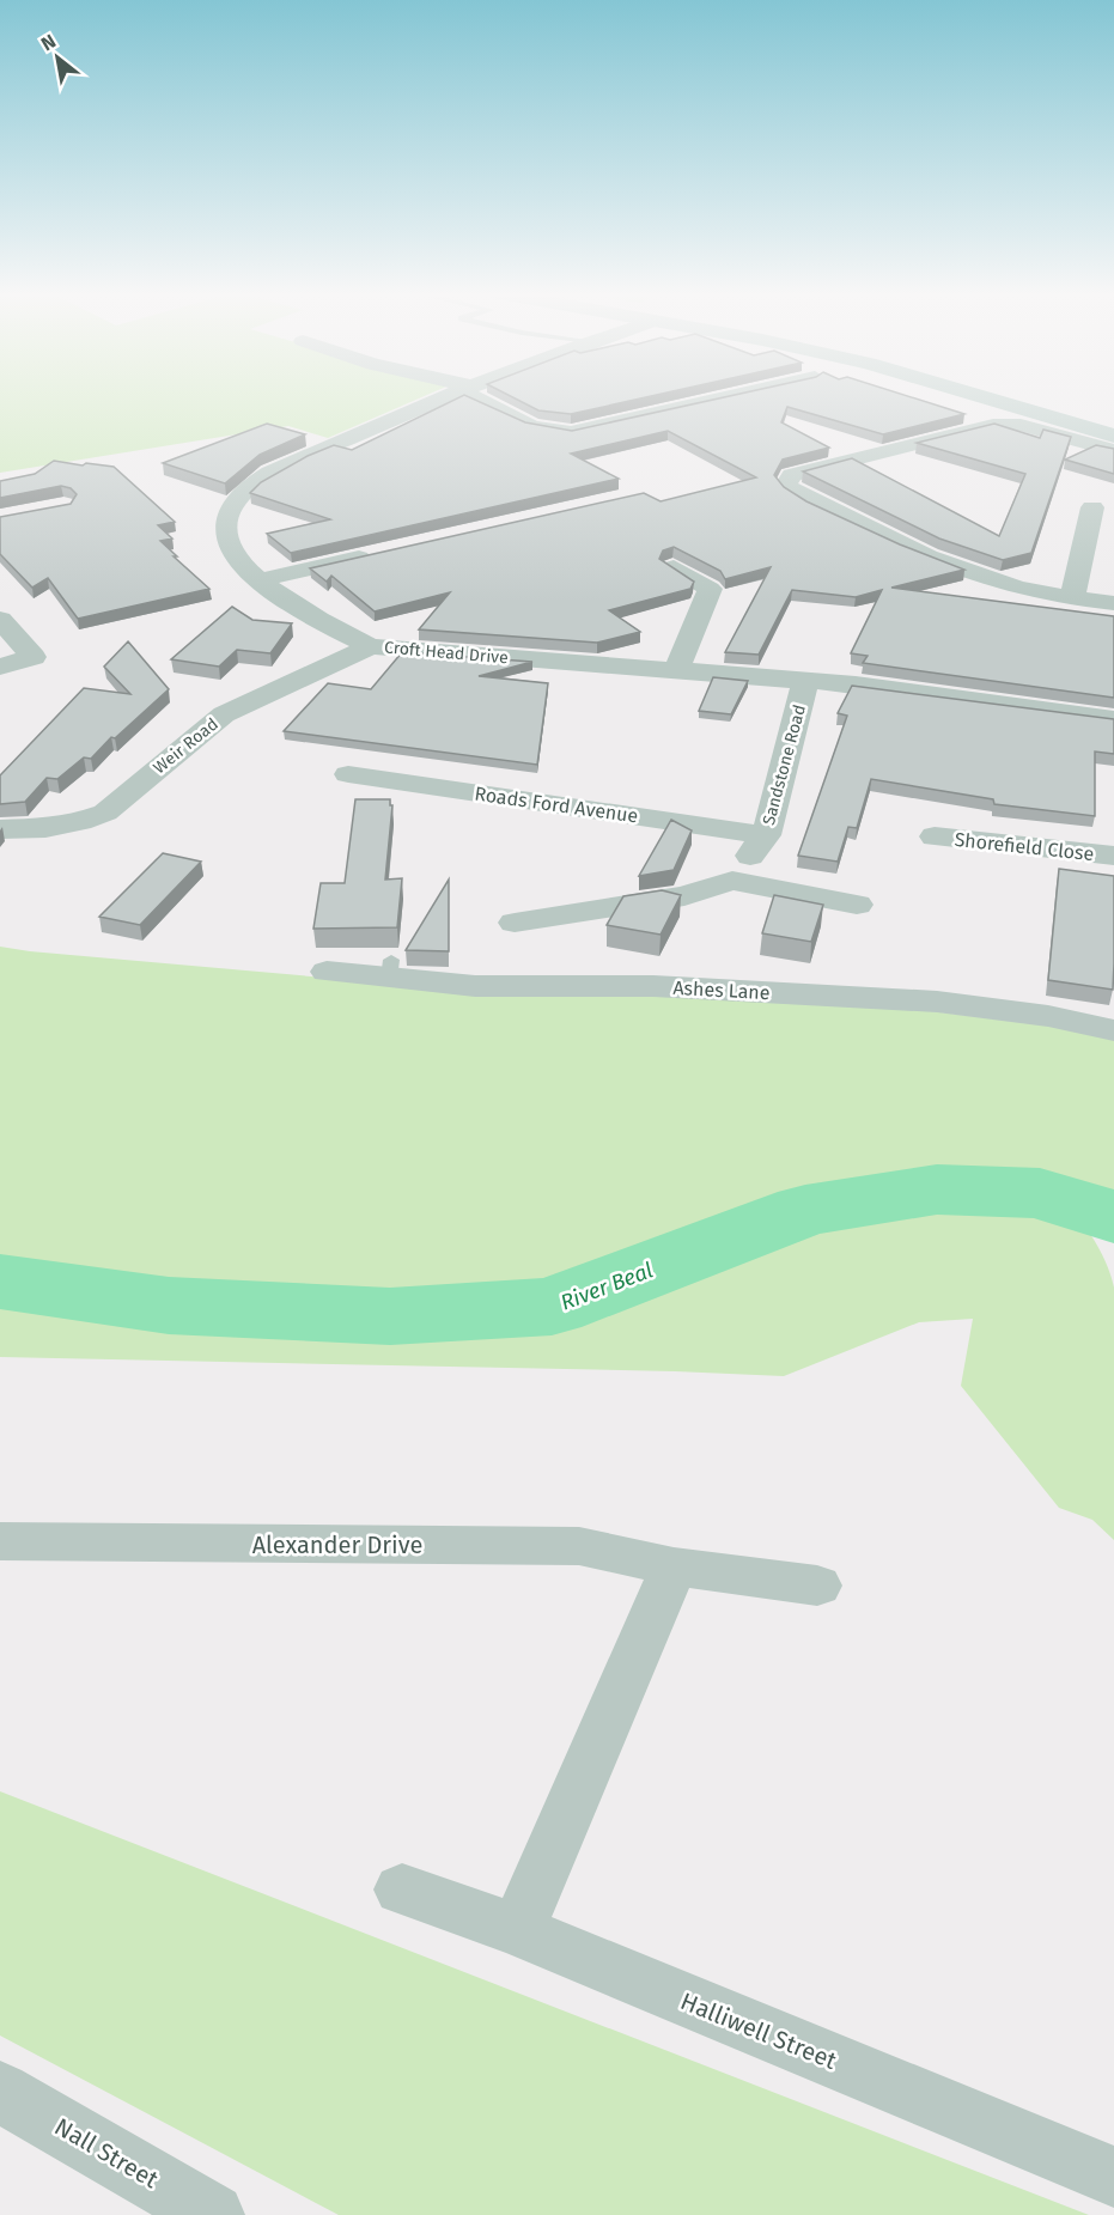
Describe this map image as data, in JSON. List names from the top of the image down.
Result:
{
  "streets": {
    "street": [
      "Croft Head Drive",
      "Weir Road",
      "Sandstone Road",
      "Roads Ford Avenue",
      "Shorefield Close",
      "Ashes Lane",
      "Alexander Drive",
      "Halliwell Street",
      "Nall Street"
    ]
  },
  "crossings": [
    ["Croft Head Drive", "Weir Road"],
    ["Croft Head Drive", "Sandstone Road"],
    ["Sandstone Road", "Roads Ford Avenue"]
  ],
  "water": ["River Beal"],
  "north": "top left"
}
